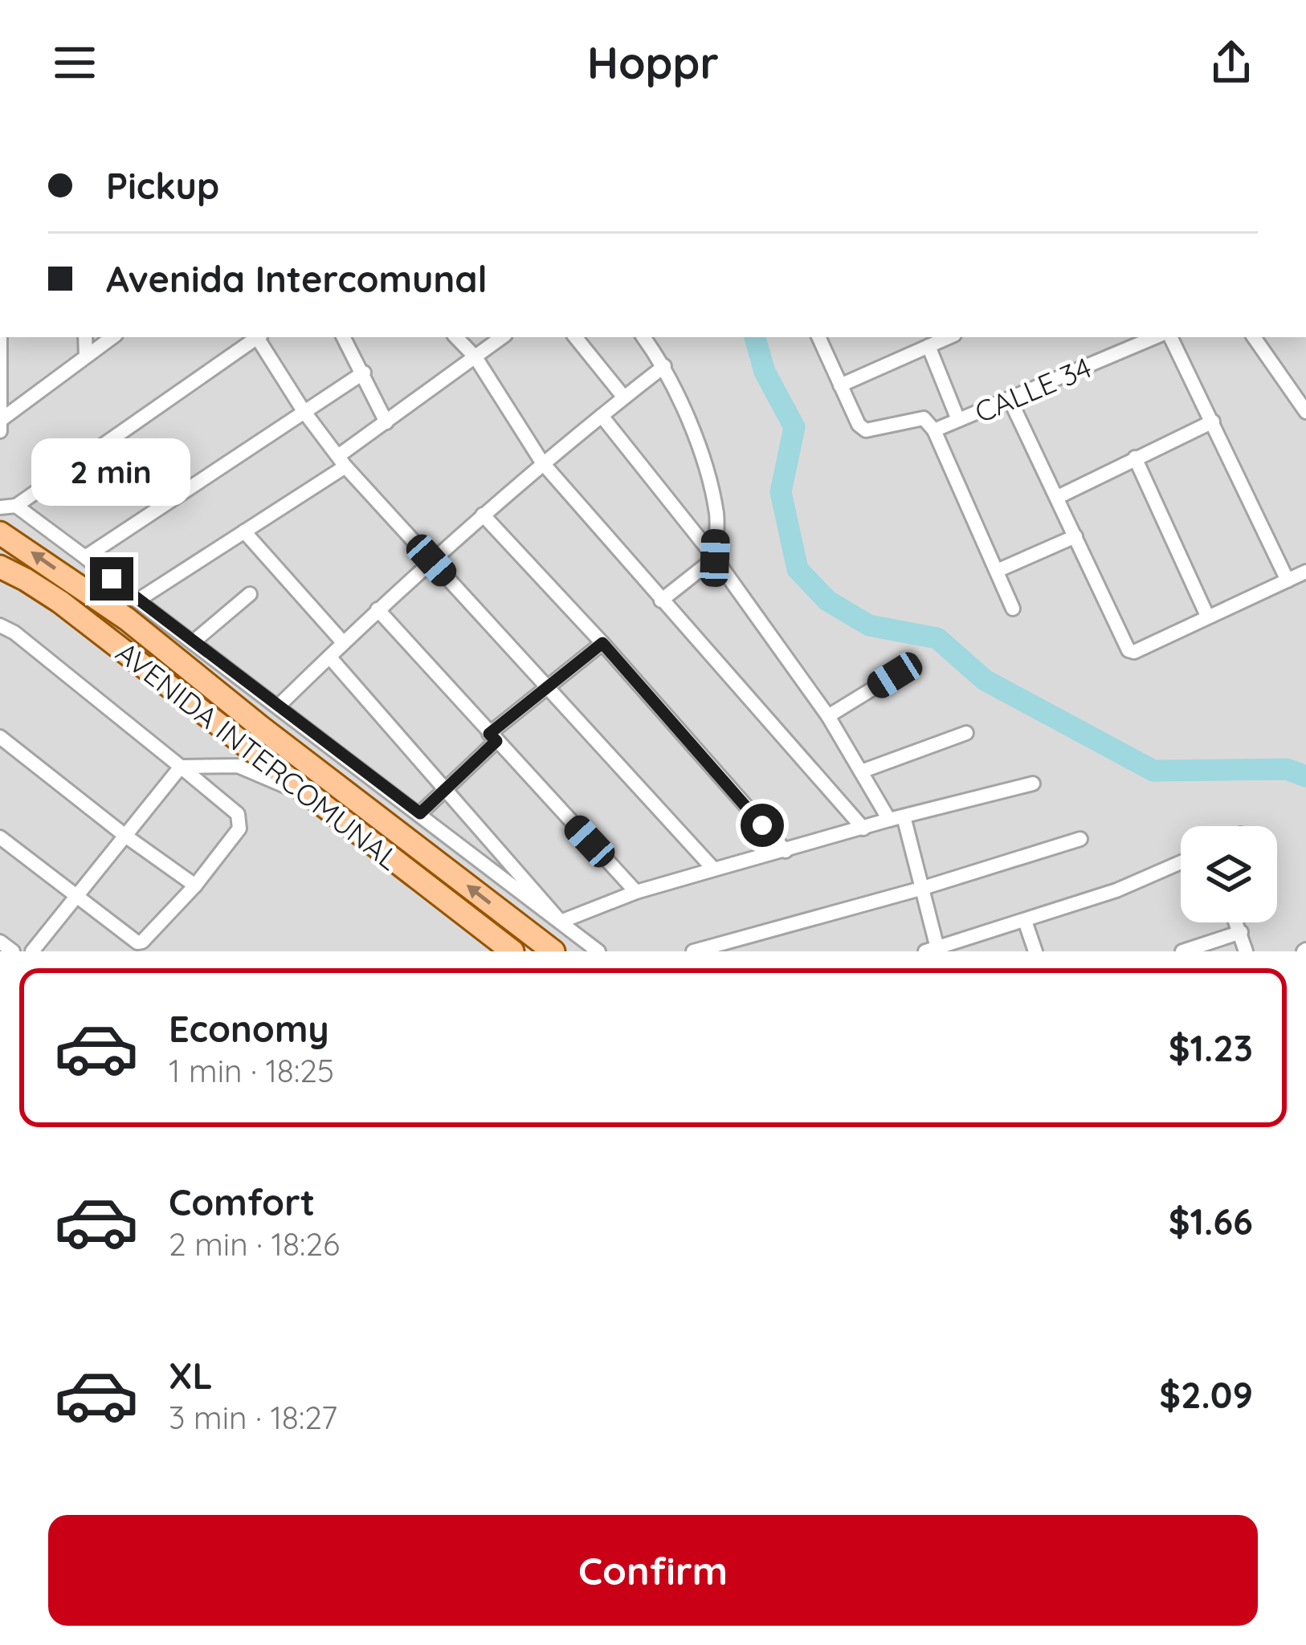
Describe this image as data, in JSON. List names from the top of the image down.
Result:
{
  "streets": {
    "main road": ["AVENIDA INTERCOMUNAL"],
    "street": ["CALLE 34"]
  },
  "page": {
    "header": "Hoppr",
    "banner": ["Pickup", "Avenida Intercomunal"],
    "bubble": "2 min",
    "list": [
      {
        "name": "Economy",
        "note": "1 min · 18:25",
        "value": "$1.23"
      },
      {
        "name": "Comfort",
        "note": "2 min · 18:26",
        "value": "$1.66"
      },
      {
        "name": "XL",
        "note": "3 min · 18:27",
        "value": "$2.09"
      }
    ],
    "buttons": "Confirm"
  }
}
